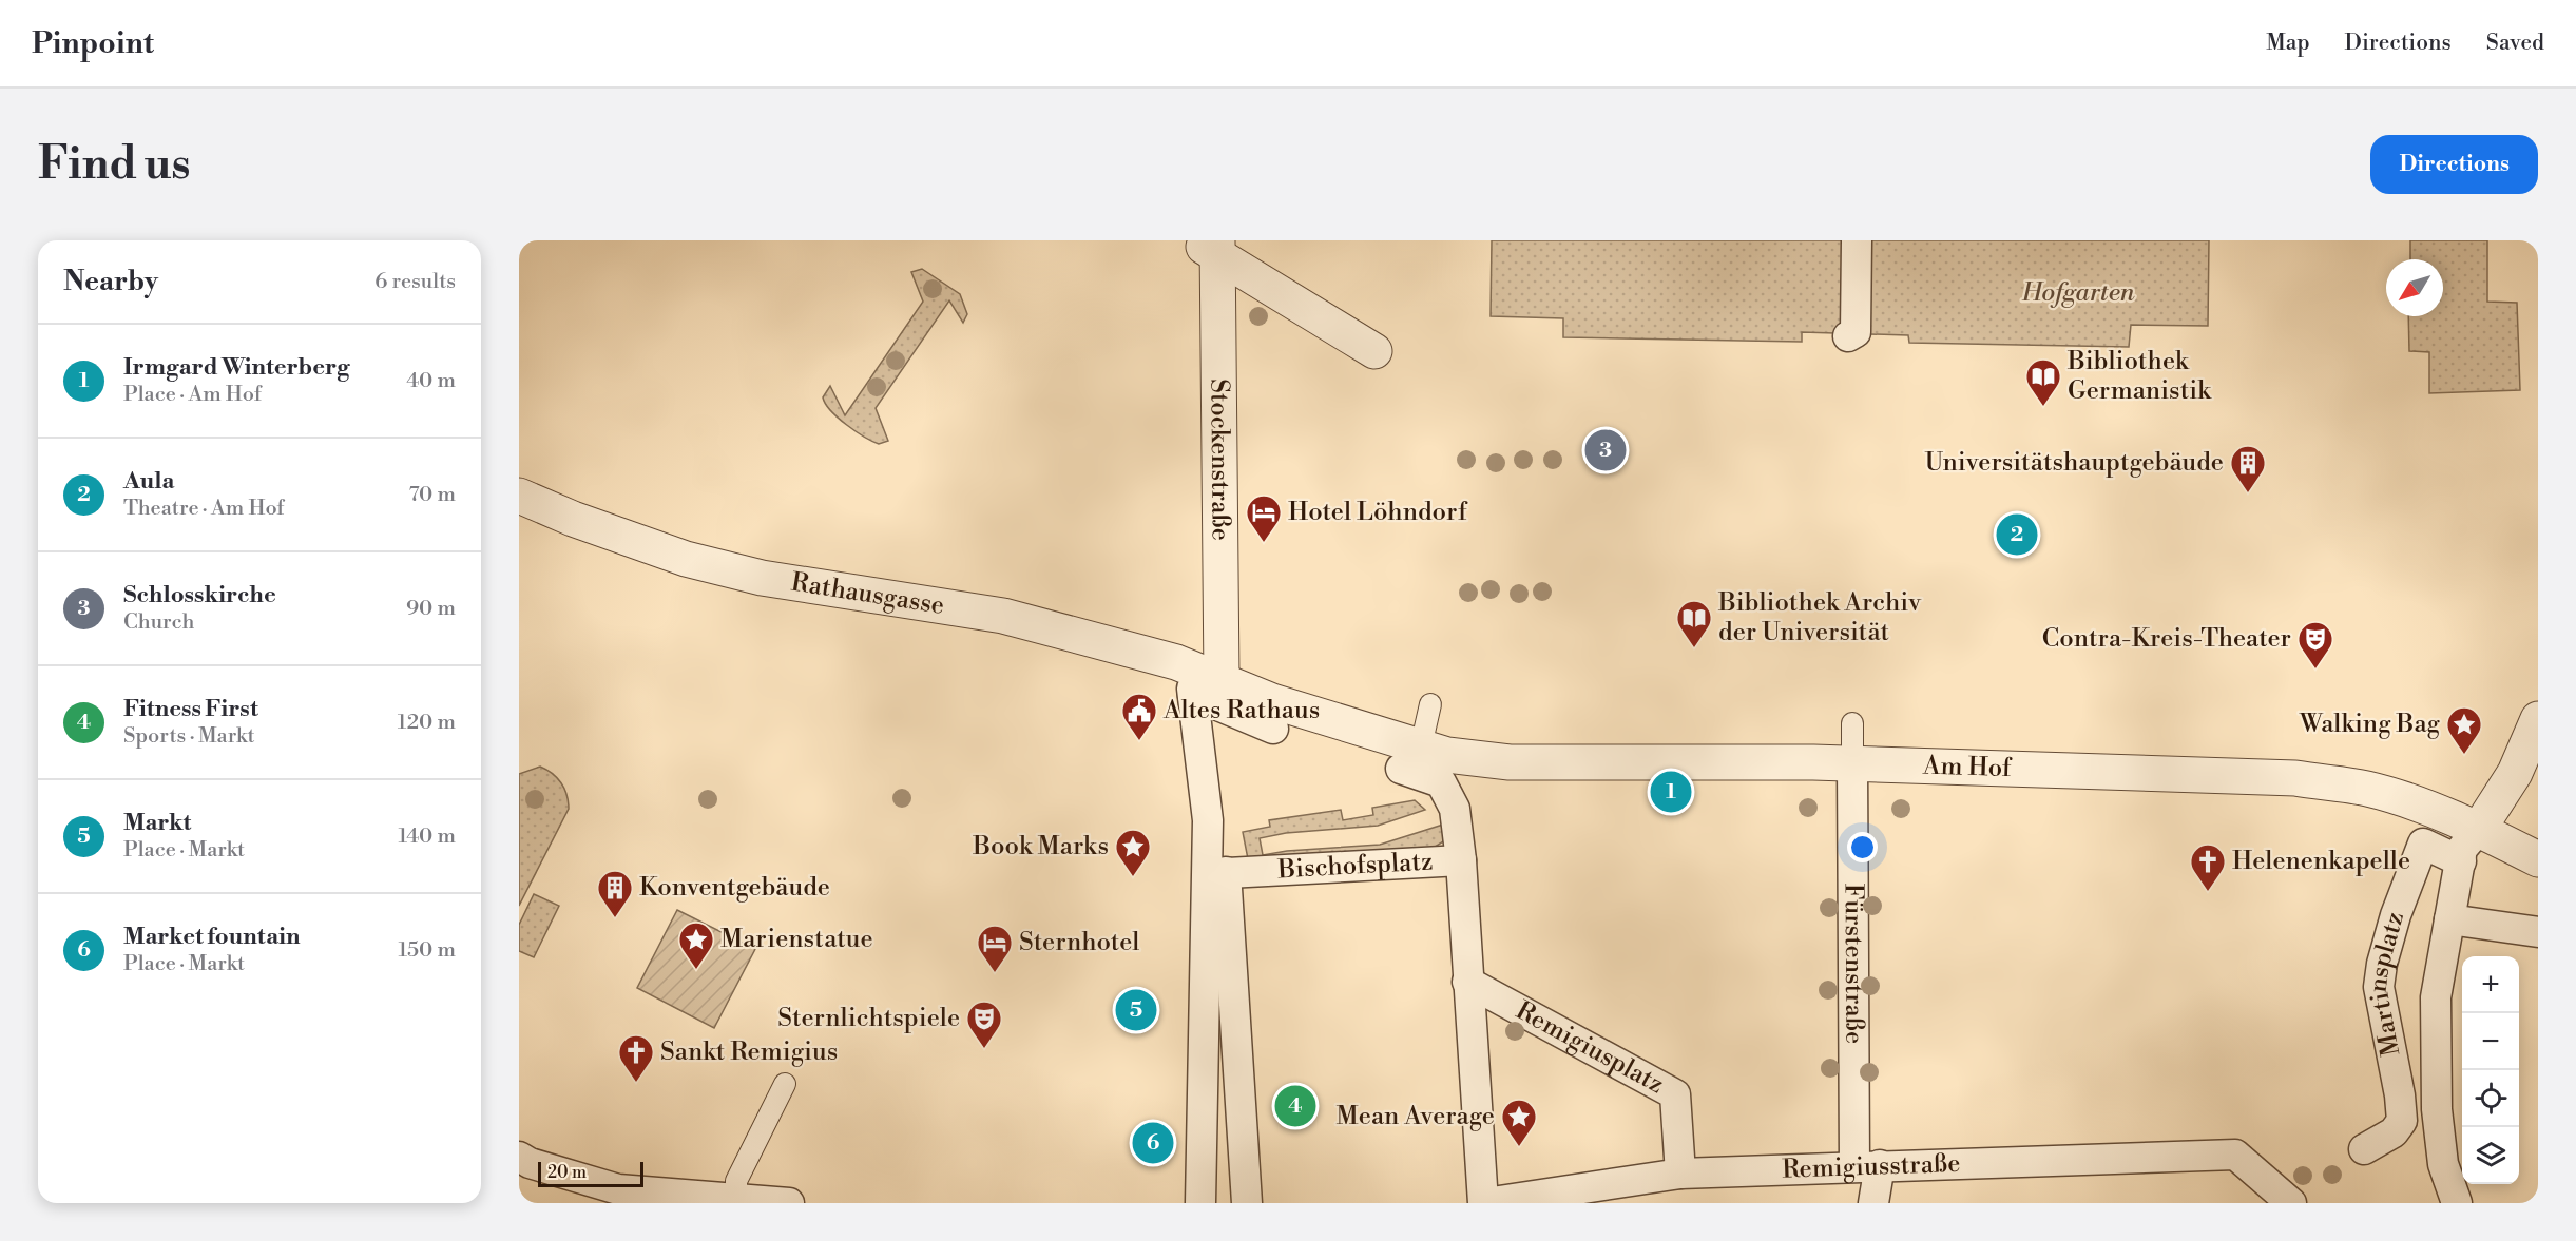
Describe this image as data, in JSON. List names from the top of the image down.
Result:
{
  "streets": {
    "street": [
      "Stockenstraße",
      "Rathausgasse",
      "Am Hof",
      "Bischofsplatz",
      "Fürstenstraße",
      "Martinsplatz",
      "Remigiusplatz",
      "Remigiusstraße"
    ]
  },
  "crossings": [
    ["Stockenstraße", "Rathausgasse"],
    ["Am Hof", "Fürstenstraße"],
    ["Am Hof", "Martinsplatz"],
    ["Fürstenstraße", "Remigiusstraße"],
    ["Remigiusplatz", "Remigiusstraße"]
  ],
  "parks": ["Hofgarten"],
  "places": {
    "library": ["Bibliothek Germanistik", "Bibliothek Archiv der Universität"],
    "building": ["Universitätshauptgebäude", "Konventgebäude"],
    "hotel": ["Hotel Löhndorf", "Sternhotel"],
    "theatre": ["Contra-Kreis-Theater", "Sternlichtspiele"],
    "public building": ["Altes Rathaus"],
    "place": [
      "Walking Bag",
      "Book Marks",
      "Marienstatue",
      "Mean Average"
    ],
    "church": ["Helenenkapelle", "Sankt Remigius"]
  },
  "scale_bar": "20 m",
  "north": "bottom left",
  "page": {
    "header": "Pinpoint",
    "nav": ["Map", "Directions", "Saved"],
    "buttons": "Directions",
    "title": "Find us",
    "heading": ["Nearby", "6 results"],
    "list": [
      {
        "mark": "1",
        "name": "Irmgard Winterberg",
        "note": "Place · Am Hof",
        "value": "40 m"
      },
      {
        "mark": "2",
        "name": "Aula",
        "note": "Theatre · Am Hof",
        "value": "70 m"
      },
      {
        "mark": "3",
        "name": "Schlosskirche",
        "note": "Church",
        "value": "90 m"
      },
      {
        "mark": "4",
        "name": "Fitness First",
        "note": "Sports · Markt",
        "value": "120 m"
      },
      {
        "mark": "5",
        "name": "Markt",
        "note": "Place · Markt",
        "value": "140 m"
      },
      {
        "mark": "6",
        "name": "Market fountain",
        "note": "Place · Markt",
        "value": "150 m"
      }
    ],
    "pins": [
      "3",
      "2",
      "1",
      "5",
      "4",
      "6"
    ],
    "map_buttons": ["+", "−"],
    "scale": "20 m"
  }
}
